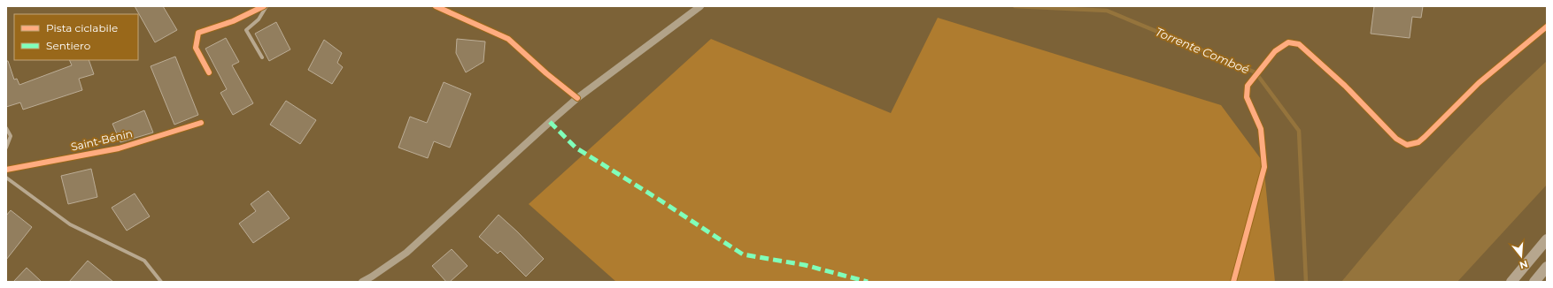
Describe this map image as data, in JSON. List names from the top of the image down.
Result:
{
  "streets": {
    "street": ["Saint-Bénin"]
  },
  "water": ["Torrente Comboé"],
  "legend": ["Pista ciclabile", "Sentiero"],
  "north": "bottom"
}
